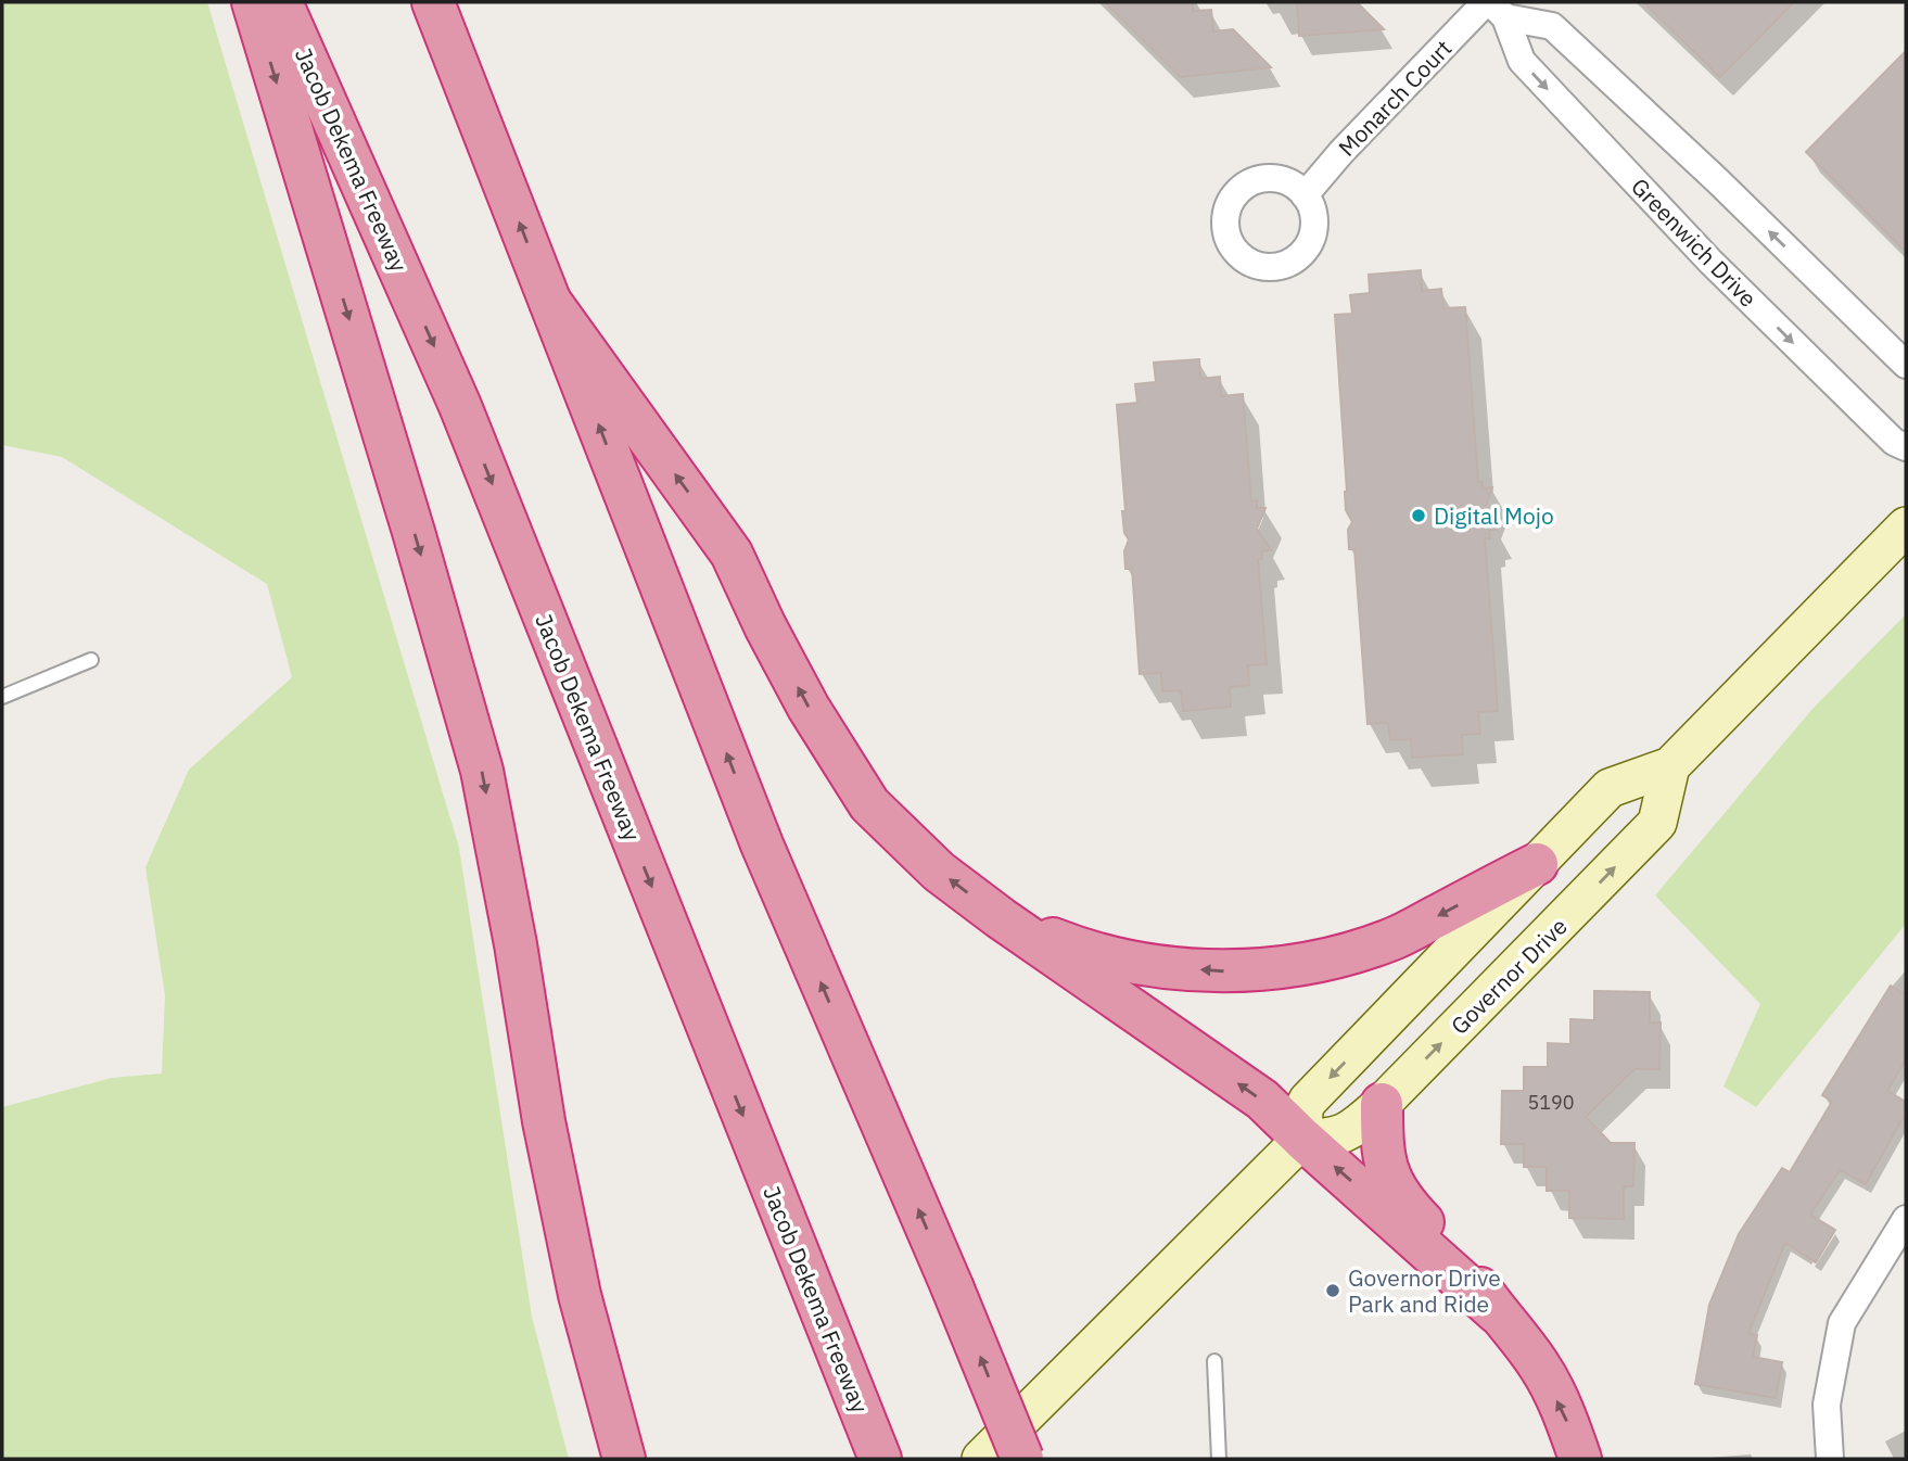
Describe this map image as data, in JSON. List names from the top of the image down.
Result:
{
  "streets": {
    "highway": ["Jacob Dekema Freeway"],
    "main road": ["Governor Drive"],
    "street": ["Monarch Court", "Greenwich Drive"]
  },
  "crossings": [
    ["Monarch Court", "Greenwich Drive"]
  ],
  "places": ["Digital Mojo", "Governor Drive Park and Ride"],
  "house_numbers": ["5190"]
}
